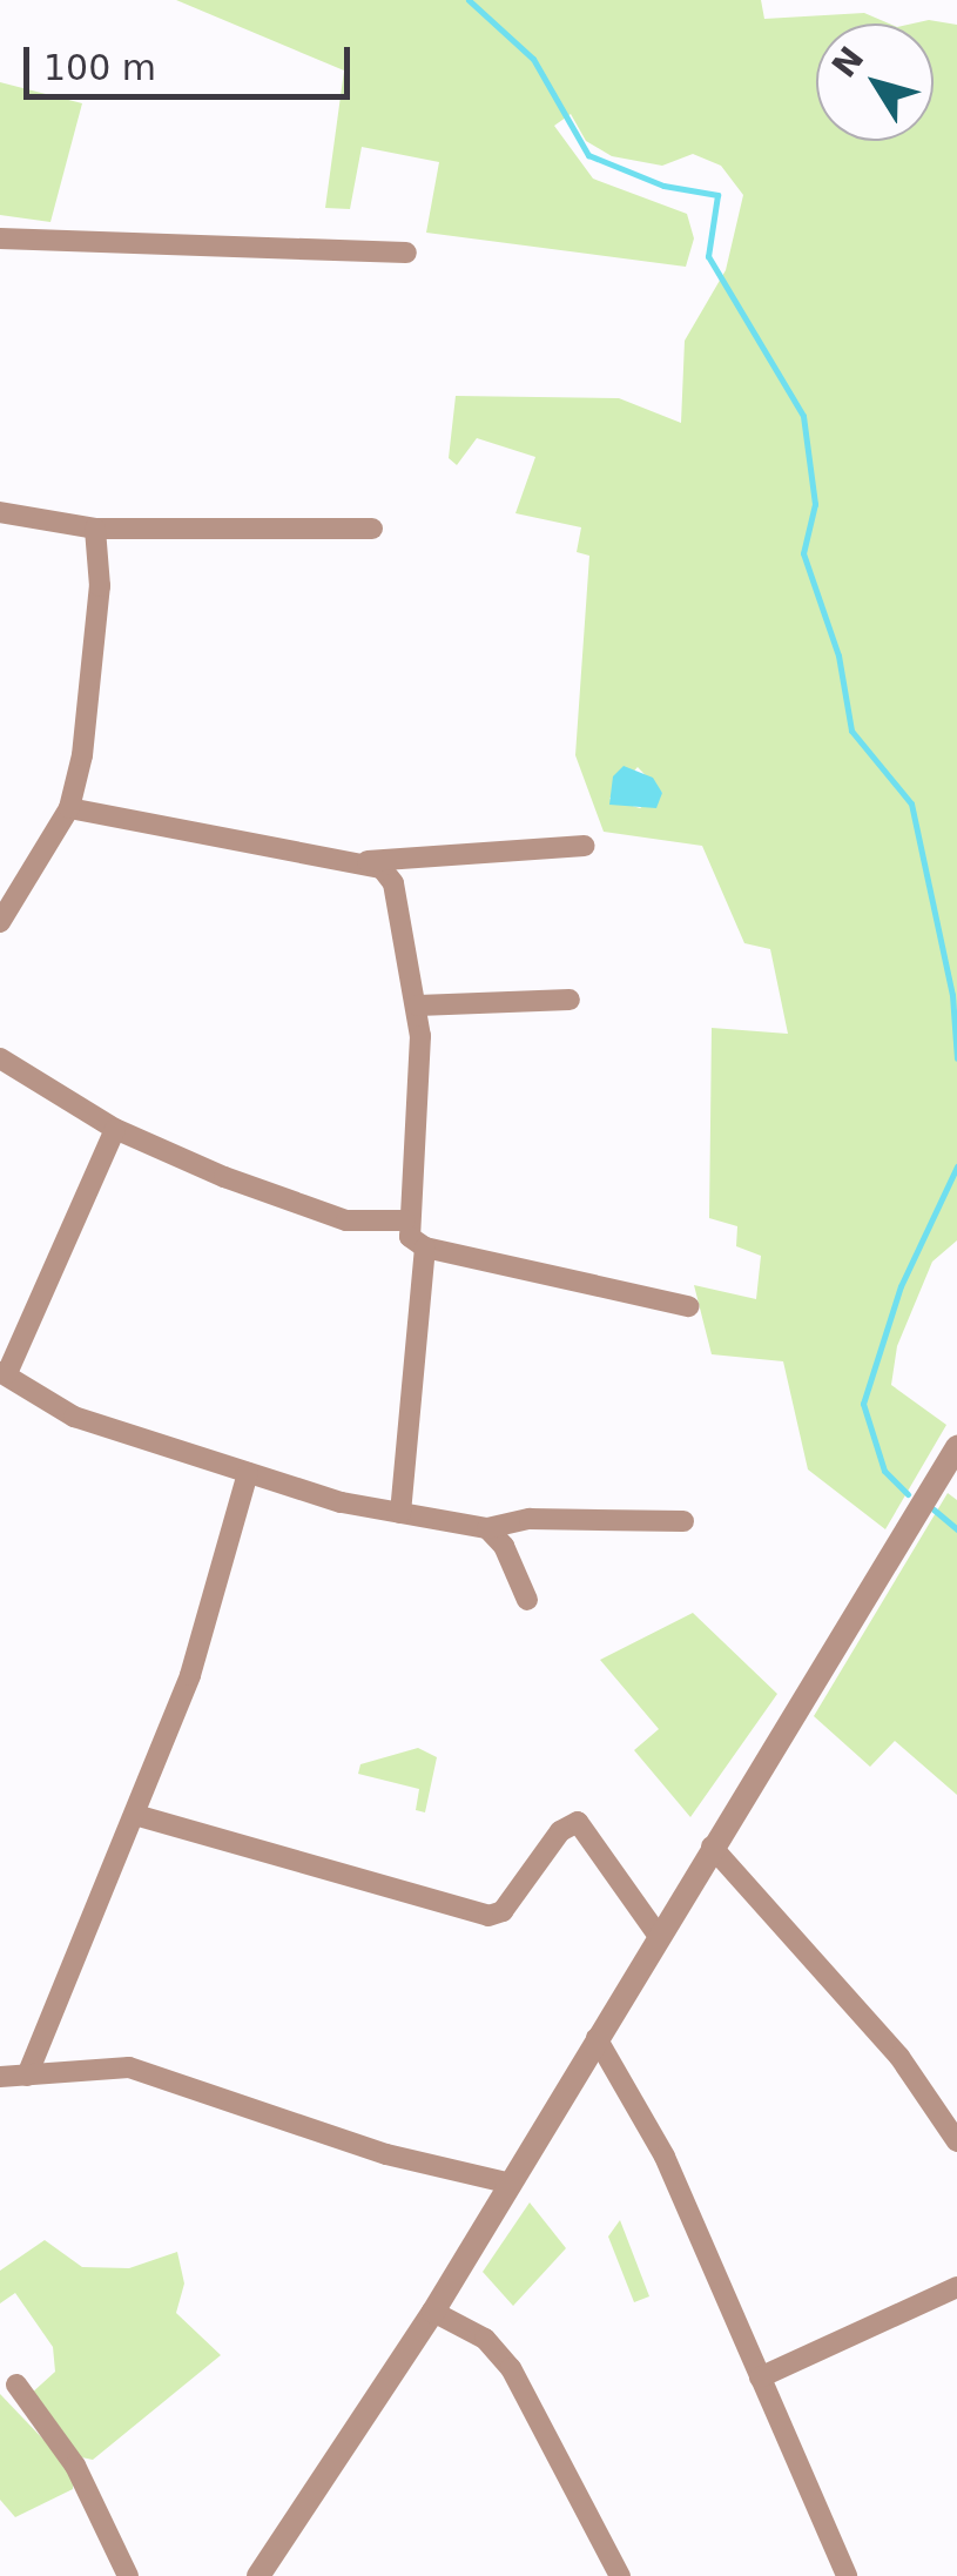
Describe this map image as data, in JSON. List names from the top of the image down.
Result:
{
  "scale_bar": "100 m",
  "north": "top left"
}
